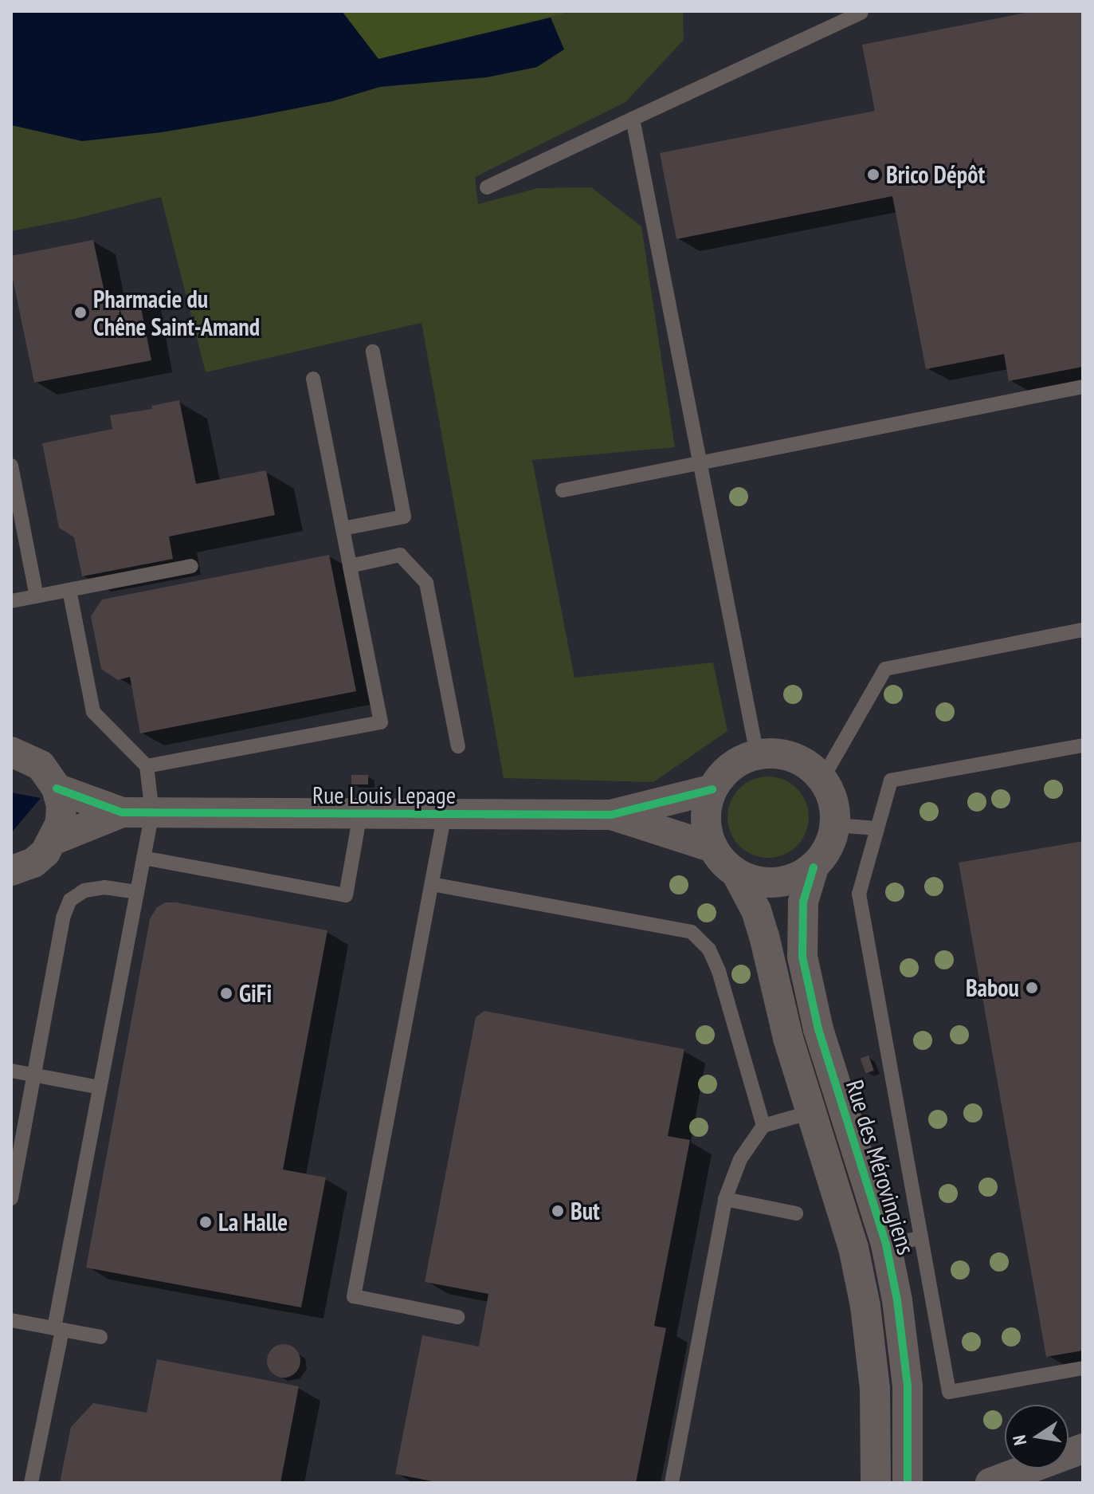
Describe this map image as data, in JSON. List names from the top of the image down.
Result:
{
  "streets": {
    "street": ["Rue Louis Lepage", "Rue des Mérovingiens"]
  },
  "crossings": [
    ["Rue Louis Lepage", "Rue des Mérovingiens"]
  ],
  "places": [
    "Brico Dépôt",
    "Pharmacie du Chêne Saint-Amand",
    "Babou",
    "GiFi",
    "But",
    "La Halle"
  ],
  "north": "left"
}
